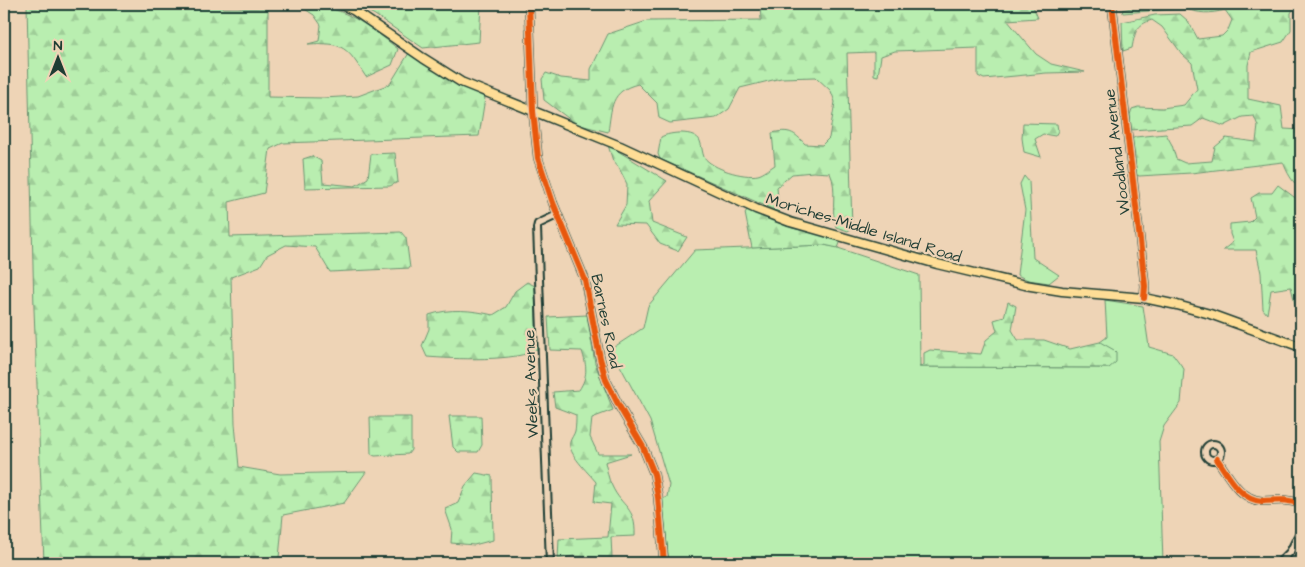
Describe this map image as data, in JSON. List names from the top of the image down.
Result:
{
  "streets": {
    "main road": ["Moriches-Middle Island Road"],
    "street": ["Woodland Avenue", "Barnes Road", "Weeks Avenue"]
  },
  "crossings": [
    ["Woodland Avenue", "Moriches-Middle Island Road"],
    ["Moriches-Middle Island Road", "Barnes Road"],
    ["Barnes Road", "Weeks Avenue"]
  ],
  "north": "top"
}
